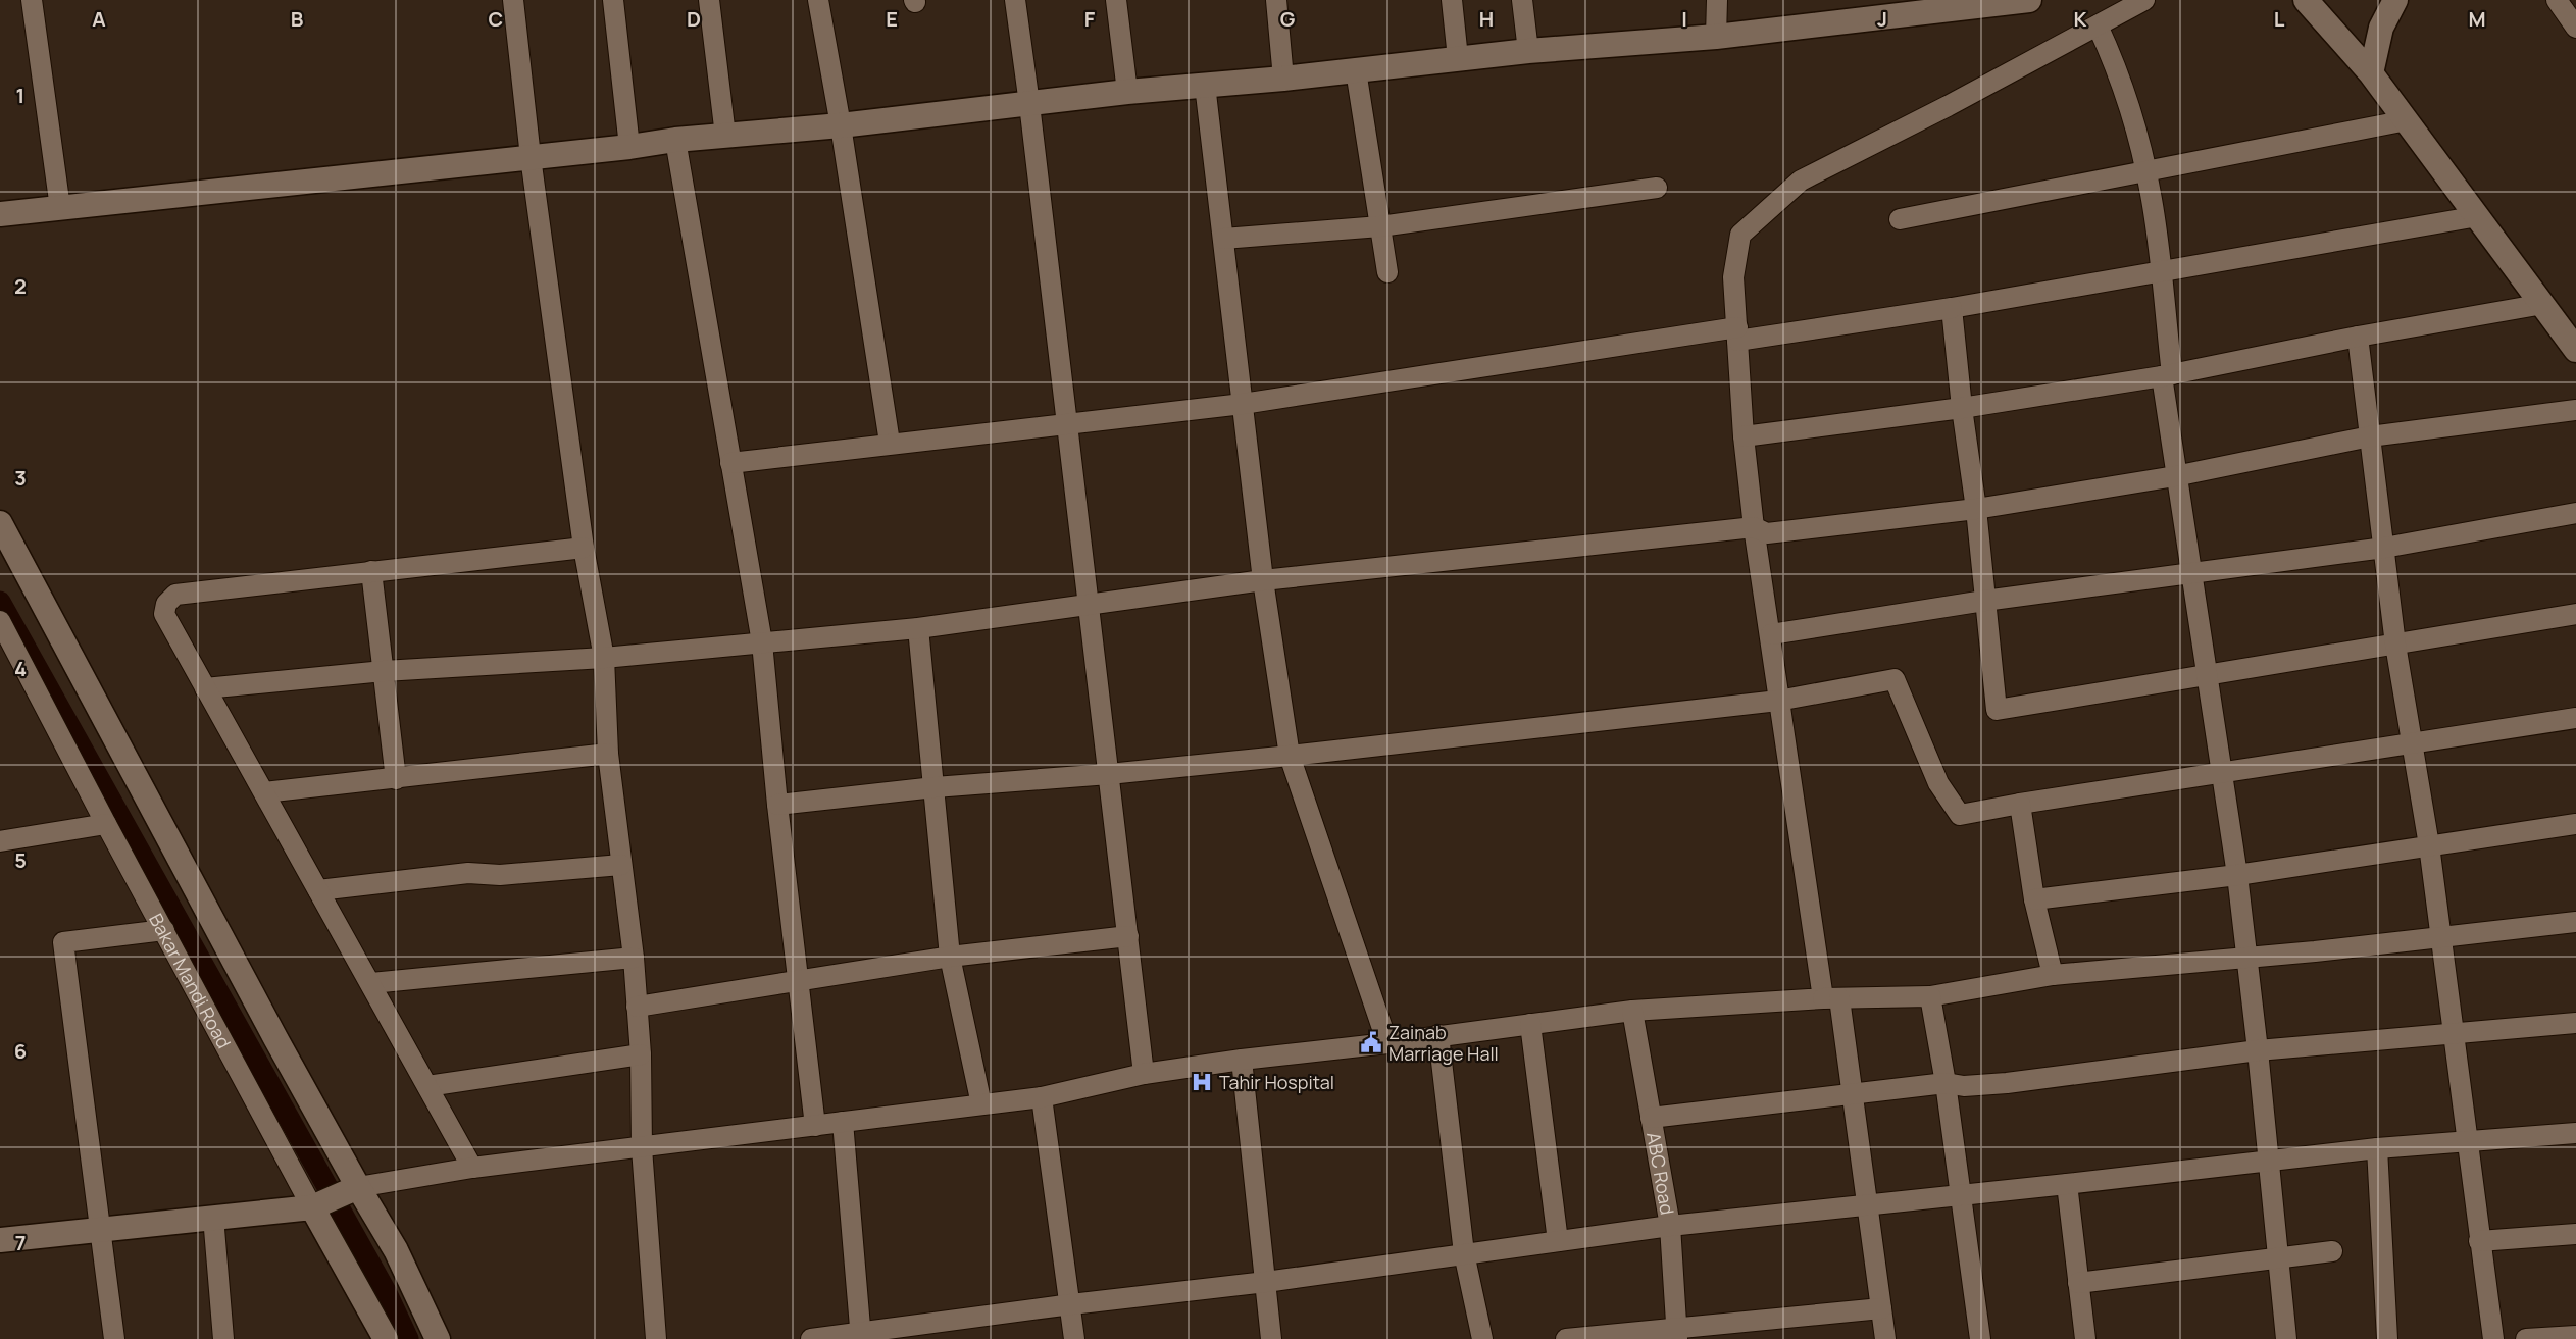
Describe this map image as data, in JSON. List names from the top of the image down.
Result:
{
  "streets": {
    "street": ["Bakar Mandi Road", "ABC Road"]
  },
  "places": {
    "public building": ["Zainab Marriage Hall"],
    "hospital": ["Tahir Hospital"]
  },
  "grid": {
    "columns": [
      "A",
      "B",
      "C",
      "D",
      "E",
      "F",
      "G",
      "H",
      "I",
      "J",
      "K",
      "L",
      "M"
    ],
    "rows": [
      "1",
      "2",
      "3",
      "4",
      "5",
      "6",
      "7"
    ]
  }
}
